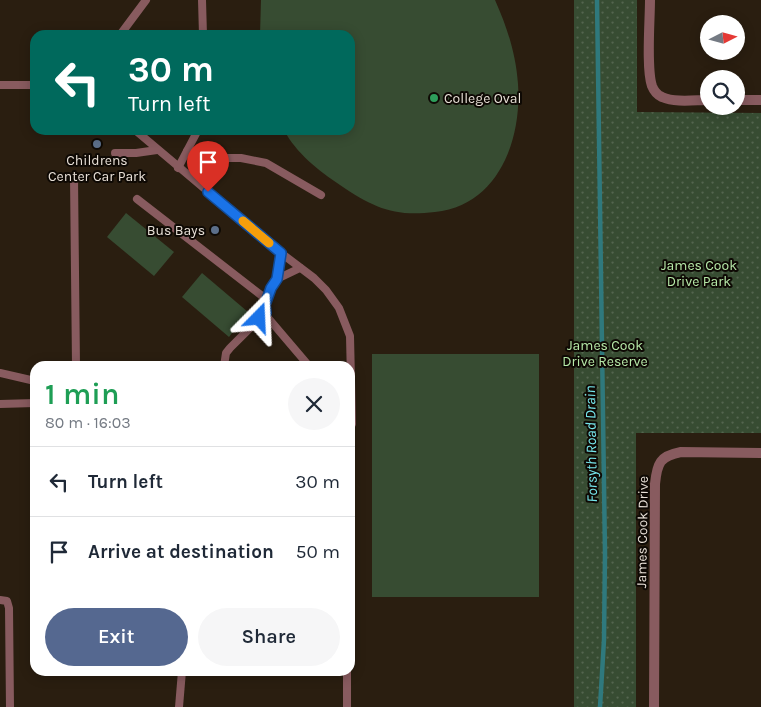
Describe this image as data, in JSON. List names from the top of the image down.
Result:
{
  "streets": {
    "street": ["James Cook Drive"]
  },
  "water": ["Forsyth Road Drain"],
  "parks": ["James Cook Drive Park", "James Cook Drive Reserve"],
  "places": ["College Oval", "Childrens Center Car Park", "Bus Bays"],
  "north": "right",
  "page": {
    "turn": ["30 m", "Turn left"],
    "heading": ["1 min", "80 m · 16:03"],
    "list": [
      {
        "name": "Turn left",
        "value": "30 m"
      },
      {
        "name": "Arrive at destination",
        "value": "50 m"
      }
    ],
    "buttons": ["Exit", "Share"]
  }
}
